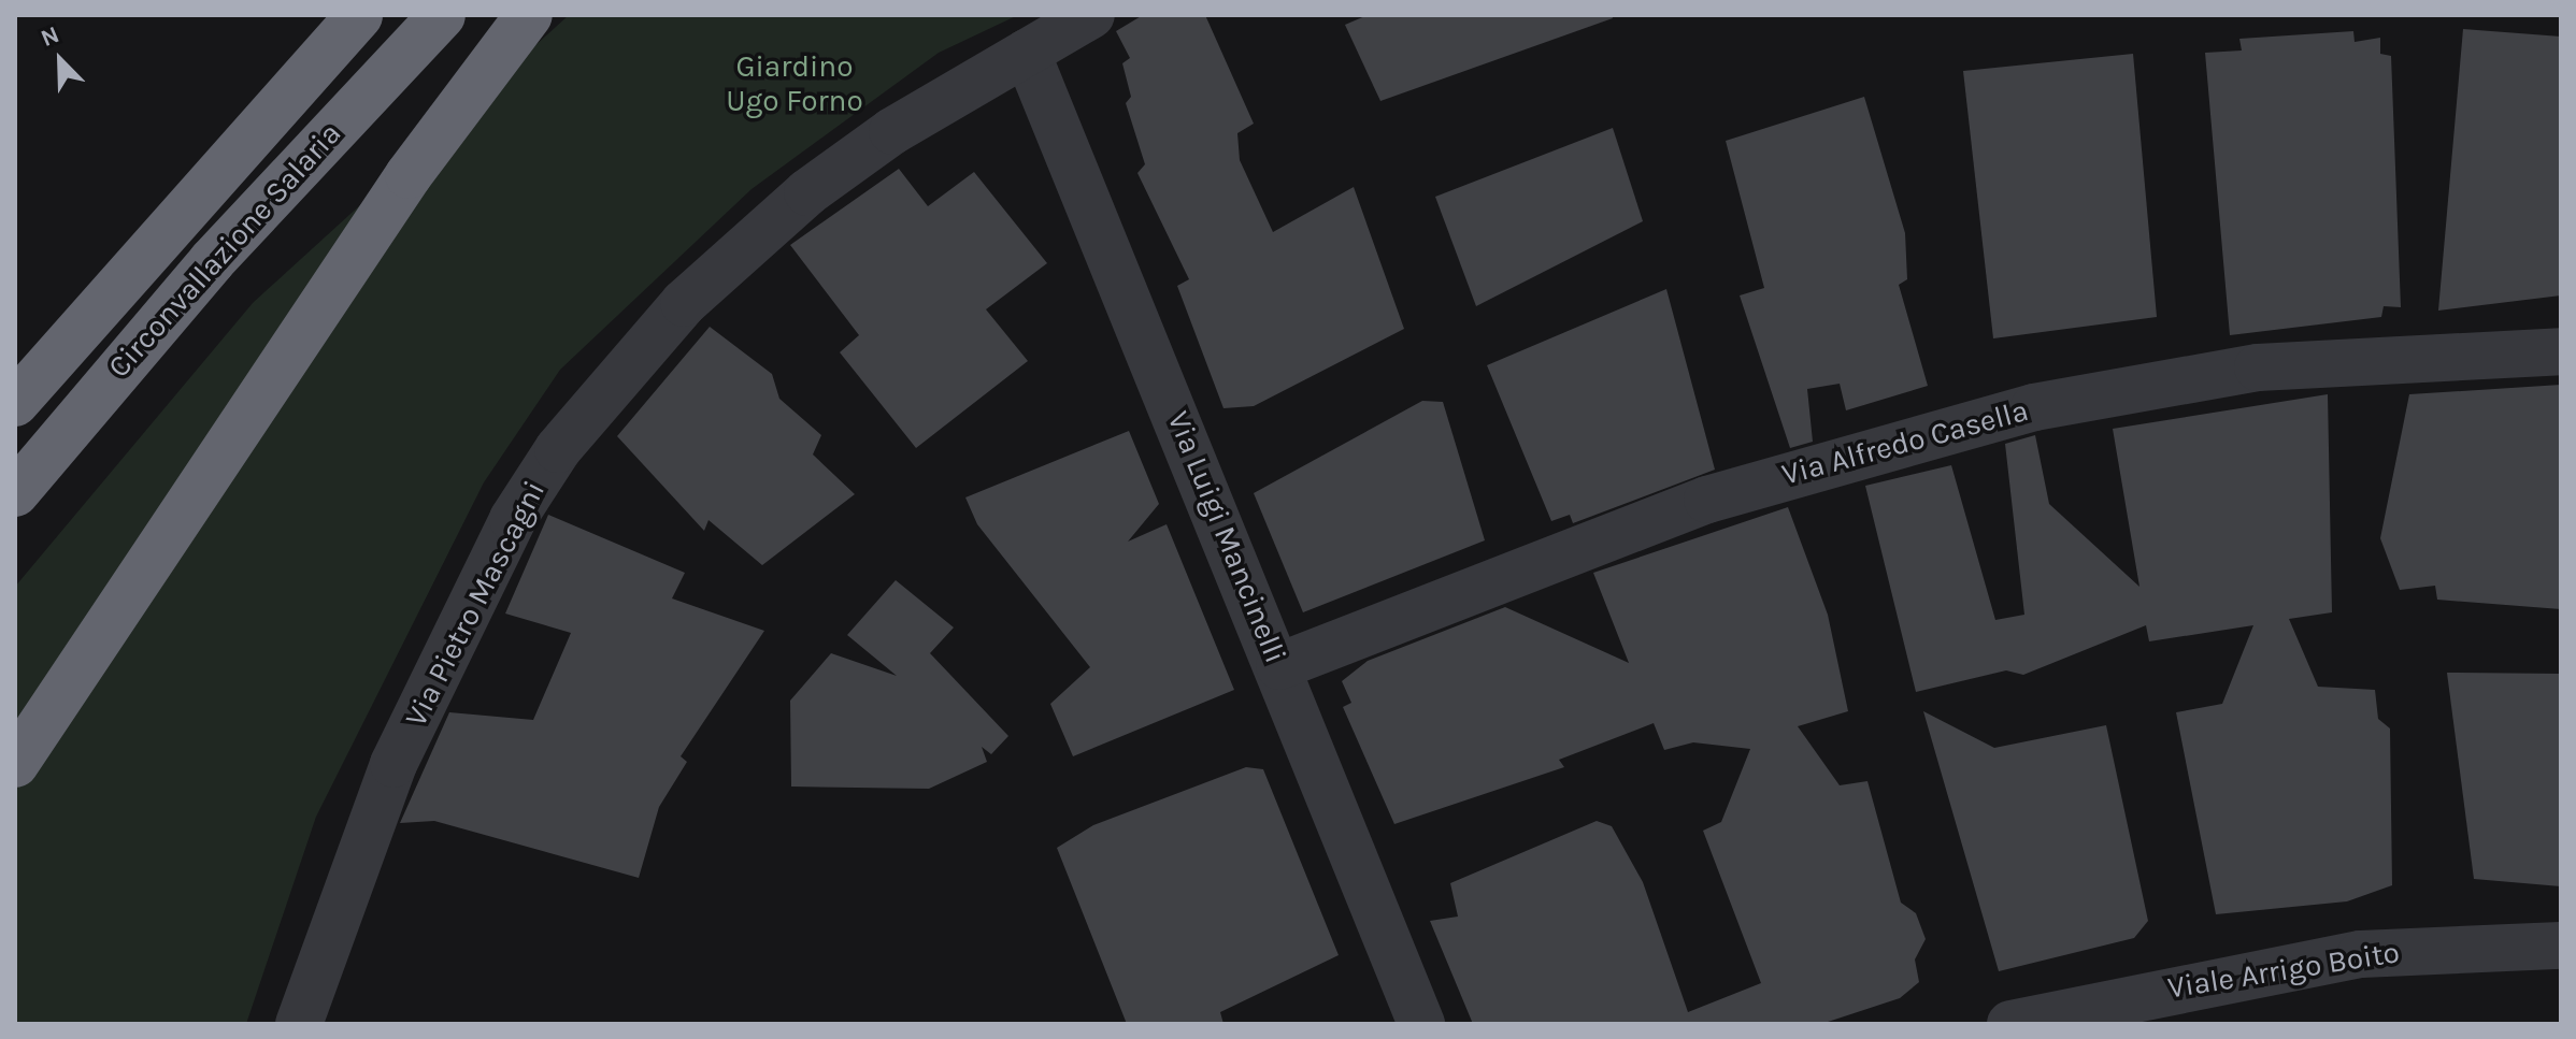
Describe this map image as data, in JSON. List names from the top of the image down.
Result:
{
  "streets": {
    "highway": ["Circonvallazione Salaria"],
    "street": [
      "Via Alfredo Casella",
      "Via Luigi Mancinelli",
      "Via Pietro Mascagni",
      "Viale Arrigo Boito"
    ]
  },
  "crossings": [
    ["Via Alfredo Casella", "Via Luigi Mancinelli"],
    ["Via Luigi Mancinelli", "Via Pietro Mascagni"]
  ],
  "parks": ["Giardino Ugo Forno"],
  "north": "top left"
}
